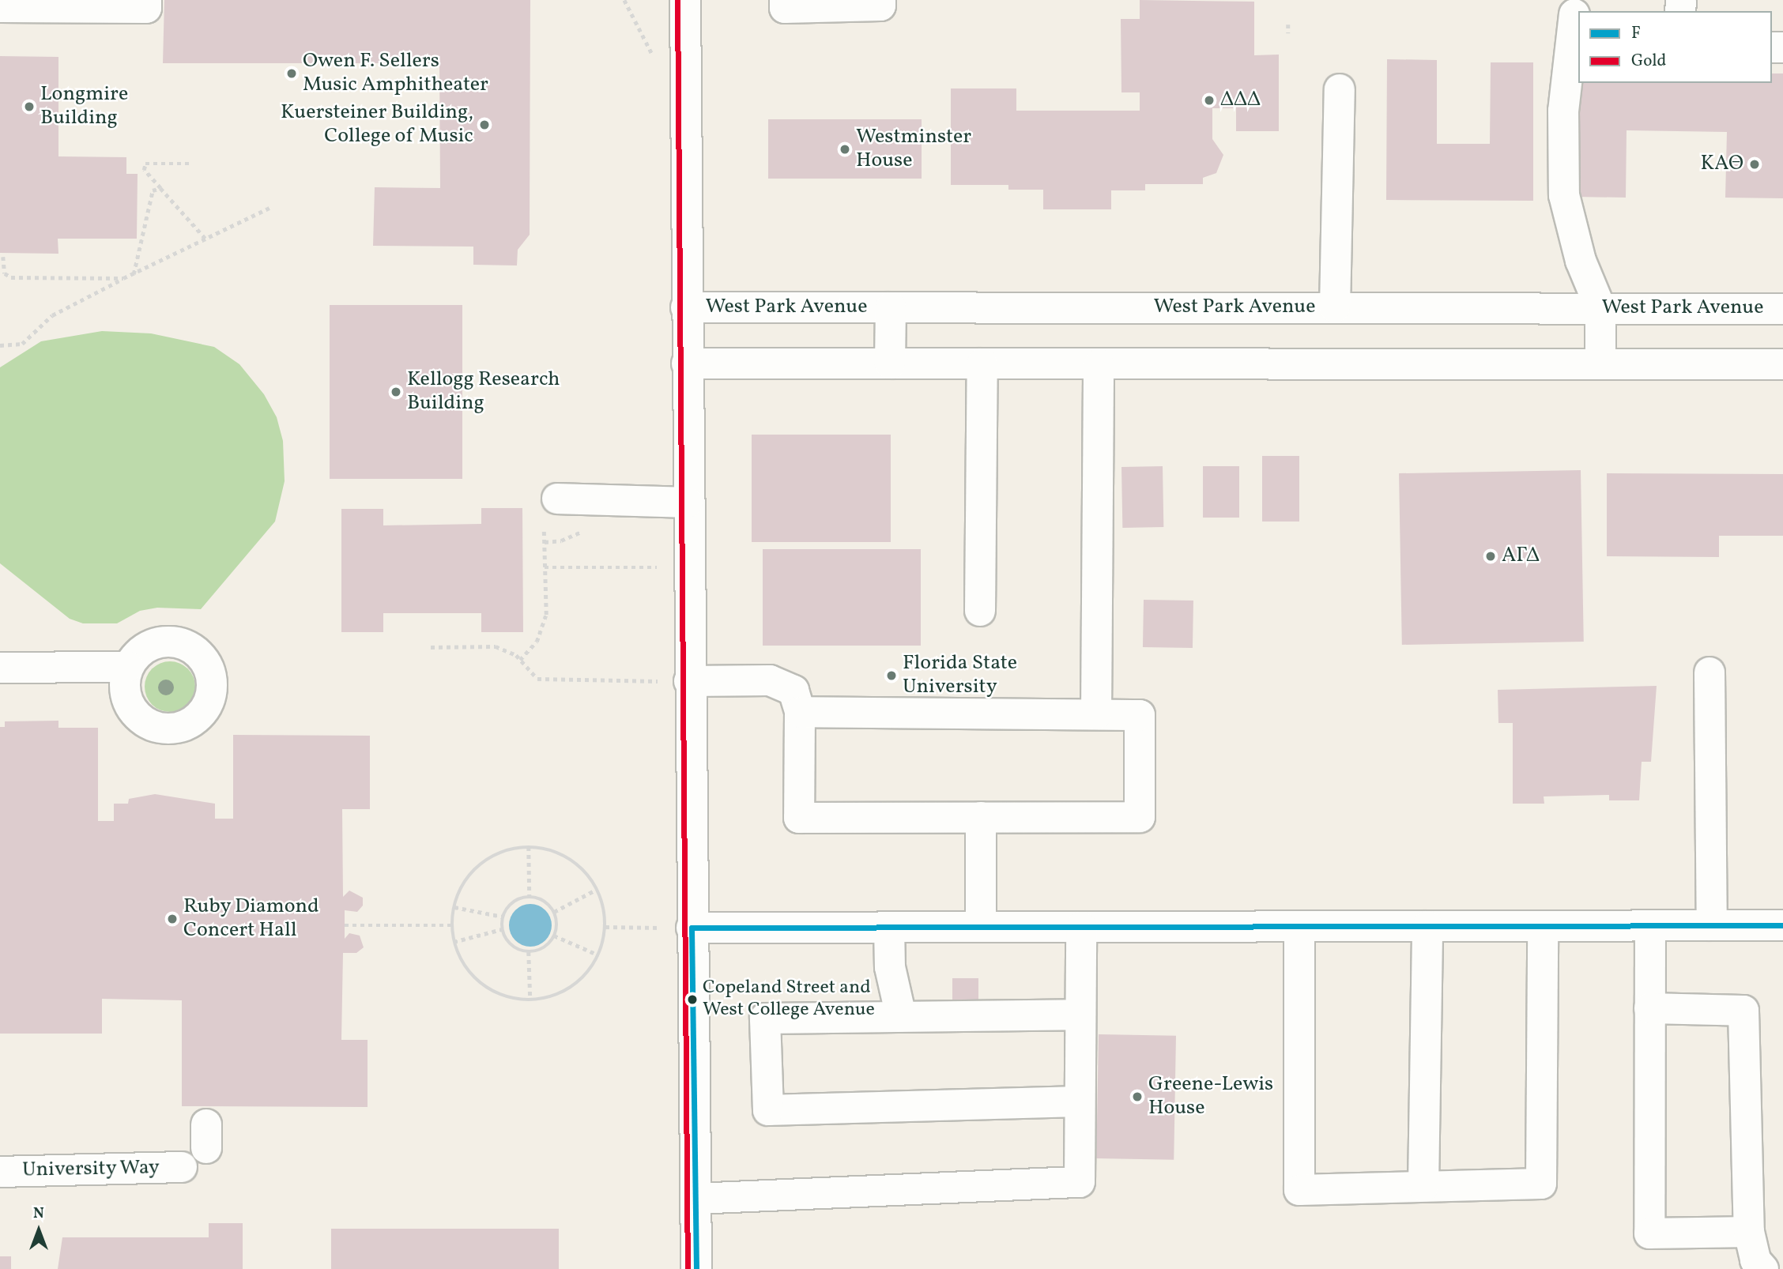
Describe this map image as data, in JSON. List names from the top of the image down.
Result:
{
  "streets": {
    "street": ["West Park Avenue", "University Way"]
  },
  "places": [
    "Owen F. Sellers Music Amphitheater",
    "ΔΔΔ",
    "Longmire Building",
    "Kuersteiner Building, College of Music",
    "Westminster House",
    "ΚΑΘ",
    "Kellogg Research Building",
    "ΑΓΔ",
    "Florida State University",
    "Ruby Diamond Concert Hall",
    "Copeland Street and West College Avenue",
    "Greene-Lewis House"
  ],
  "lines": ["transit line Gold", "transit line F"],
  "legend": ["F", "Gold"],
  "north": "top"
}
